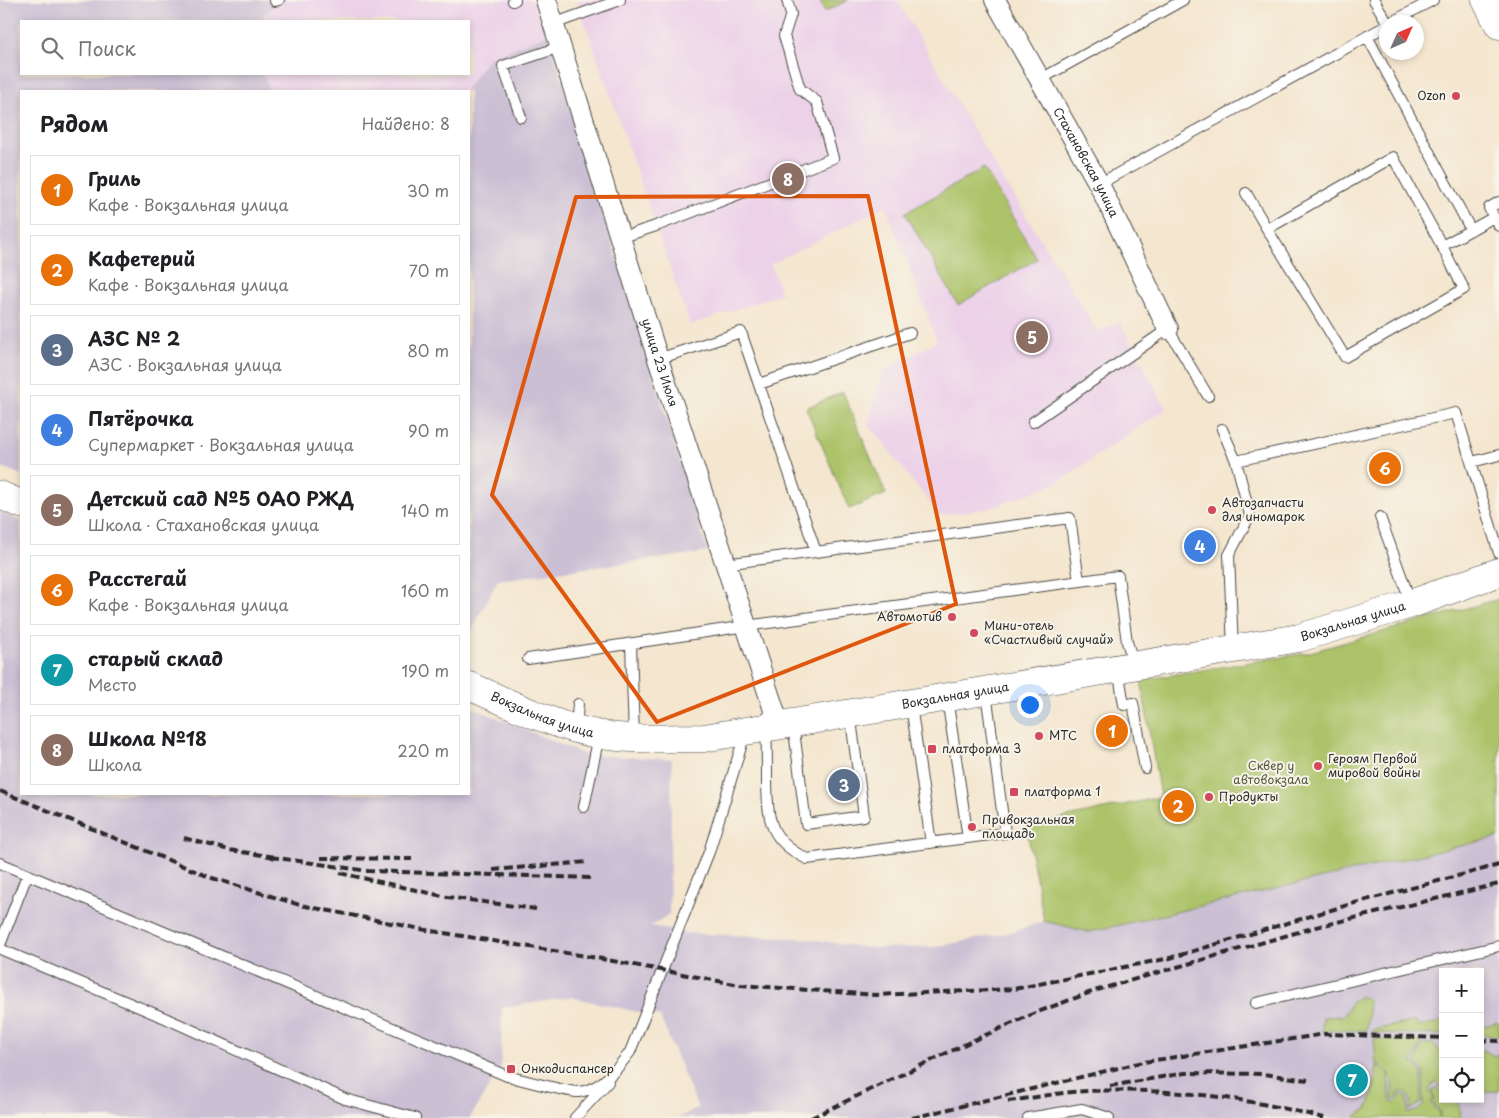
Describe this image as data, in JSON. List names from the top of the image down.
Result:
{
  "streets": {
    "main road": ["Вокзальная улица"],
    "street": ["Стахановская улица", "улица 23 Июля"]
  },
  "crossings": [
    ["улица 23 Июля", "Вокзальная улица"]
  ],
  "parks": ["Сквер у автовокзала"],
  "places": {
    "other": [
      "Ozon",
      "Автозапчасти для иномарок",
      "Автомотив",
      "Мини-отель «Счастливый случай»",
      "МТС",
      "Героям Первой мировой войны",
      "Продукты",
      "Привокзальная площадь"
    ],
    "transit": ["платформа 3", "платформа 1", "Онкодиспансер"]
  },
  "north": "top right",
  "page": {
    "search": "Поиск",
    "heading": ["Рядом", "Найдено: 8"],
    "list": [
      {
        "mark": "1",
        "name": "Гриль",
        "note": "Кафе · Вокзальная улица",
        "value": "30 m"
      },
      {
        "mark": "2",
        "name": "Кафетерий",
        "note": "Кафе · Вокзальная улица",
        "value": "70 m"
      },
      {
        "mark": "3",
        "name": "АЗС № 2",
        "note": "АЗС · Вокзальная улица",
        "value": "80 m"
      },
      {
        "mark": "4",
        "name": "Пятёрочка",
        "note": "Супермаркет · Вокзальная улица",
        "value": "90 m"
      },
      {
        "mark": "5",
        "name": "Детский сад №5 ОАО РЖД",
        "note": "Школа · Стахановская улица",
        "value": "140 m"
      },
      {
        "mark": "6",
        "name": "Расстегай",
        "note": "Кафе · Вокзальная улица",
        "value": "160 m"
      },
      {
        "mark": "7",
        "name": "старый склад",
        "note": "Место",
        "value": "190 m"
      },
      {
        "mark": "8",
        "name": "Школа №18",
        "note": "Школа",
        "value": "220 m"
      }
    ],
    "pins": [
      "8",
      "5",
      "6",
      "4",
      "1",
      "3",
      "2",
      "7"
    ],
    "map_buttons": ["+", "−"]
  }
}
